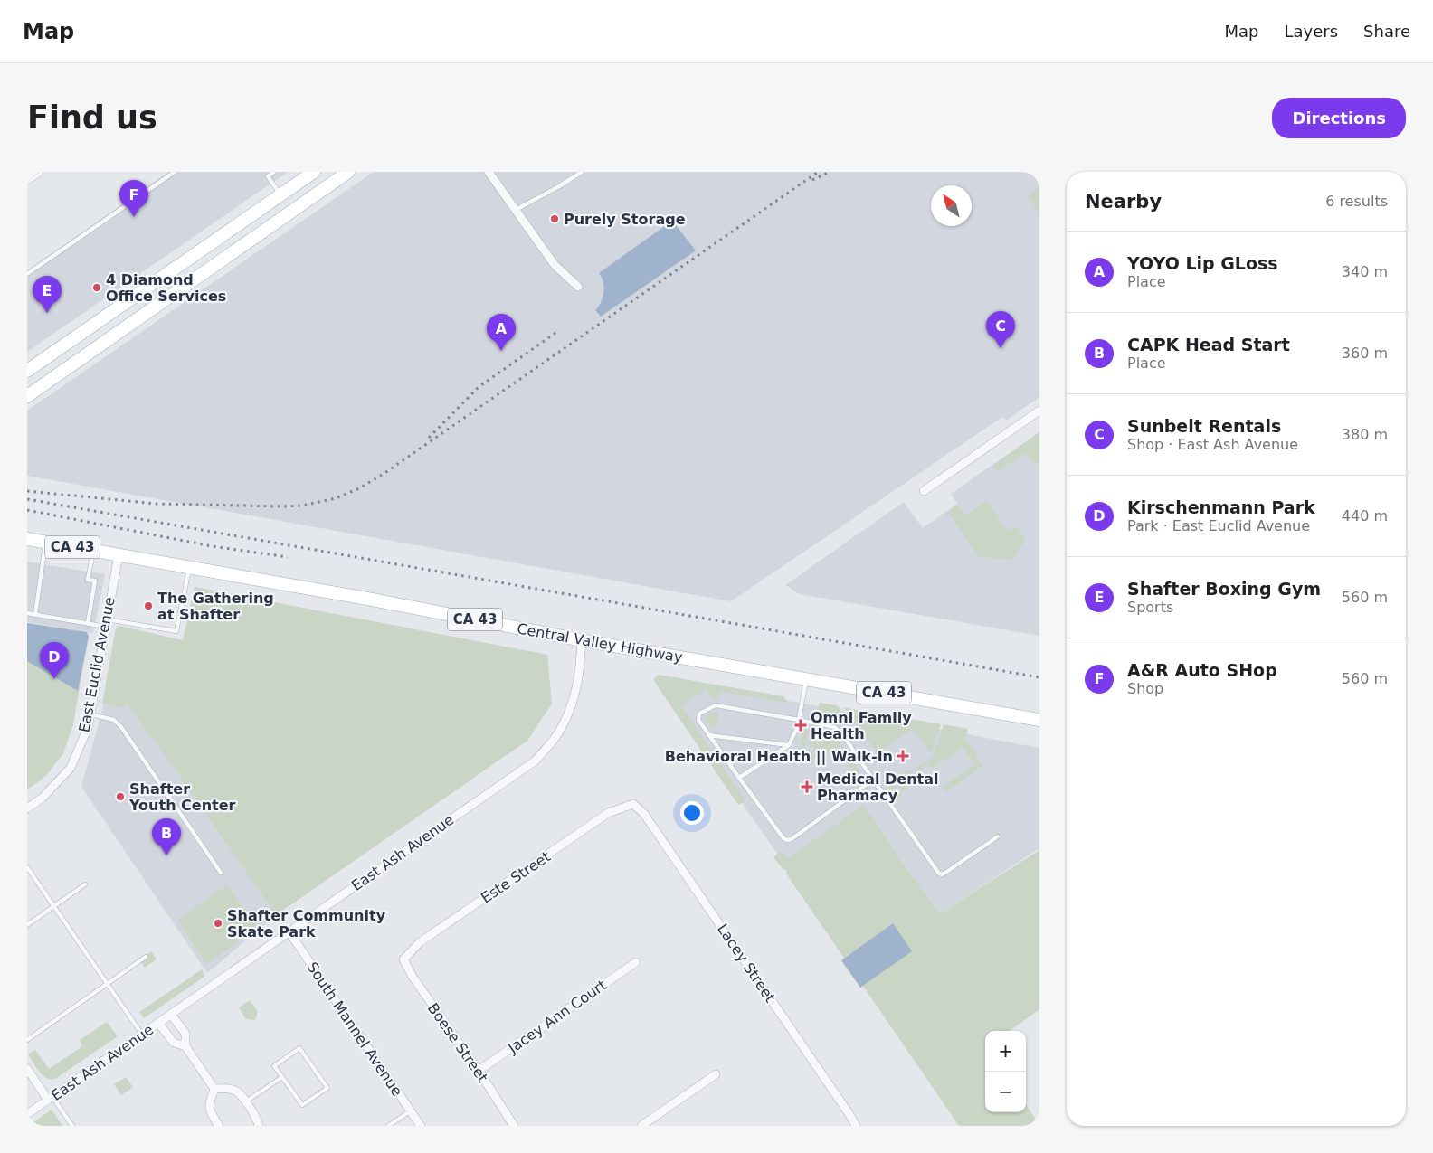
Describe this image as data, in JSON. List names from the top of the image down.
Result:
{
  "streets": {
    "main road": ["CA 43", "Central Valley Highway"],
    "street": [
      "East Euclid Avenue",
      "East Ash Avenue",
      "Este Street",
      "Lacey Street",
      "Jacey Ann Court",
      "South Mannel Avenue",
      "Boese Street"
    ]
  },
  "crossings": [
    ["Central Valley Highway", "East Euclid Avenue"],
    ["Central Valley Highway", "East Ash Avenue"],
    ["East Ash Avenue", "South Mannel Avenue"],
    ["Este Street", "Lacey Street"],
    ["Este Street", "Boese Street"],
    ["Jacey Ann Court", "Boese Street"]
  ],
  "places": {
    "other": [
      "Purely Storage",
      "4 Diamond Office Services",
      "The Gathering at Shafter",
      "Shafter Youth Center",
      "Shafter Community Skate Park"
    ],
    "health": ["Omni Family Health", "Behavioral Health || Walk-In", "Medical Dental Pharmacy"]
  },
  "north": "top left",
  "page": {
    "header": "Map",
    "nav": ["Map", "Layers", "Share"],
    "buttons": "Directions",
    "title": "Find us",
    "heading": ["Nearby", "6 results"],
    "pins": [
      "F",
      "E",
      "C",
      "A",
      "D",
      "B"
    ],
    "list": [
      {
        "mark": "A",
        "name": "YOYO Lip GLoss",
        "note": "Place",
        "value": "340 m"
      },
      {
        "mark": "B",
        "name": "CAPK Head Start",
        "note": "Place",
        "value": "360 m"
      },
      {
        "mark": "C",
        "name": "Sunbelt Rentals",
        "note": "Shop · East Ash Avenue",
        "value": "380 m"
      },
      {
        "mark": "D",
        "name": "Kirschenmann Park",
        "note": "Park · East Euclid Avenue",
        "value": "440 m"
      },
      {
        "mark": "E",
        "name": "Shafter Boxing Gym",
        "note": "Sports",
        "value": "560 m"
      },
      {
        "mark": "F",
        "name": "A&R Auto SHop",
        "note": "Shop",
        "value": "560 m"
      }
    ],
    "map_buttons": ["+", "−"]
  }
}
